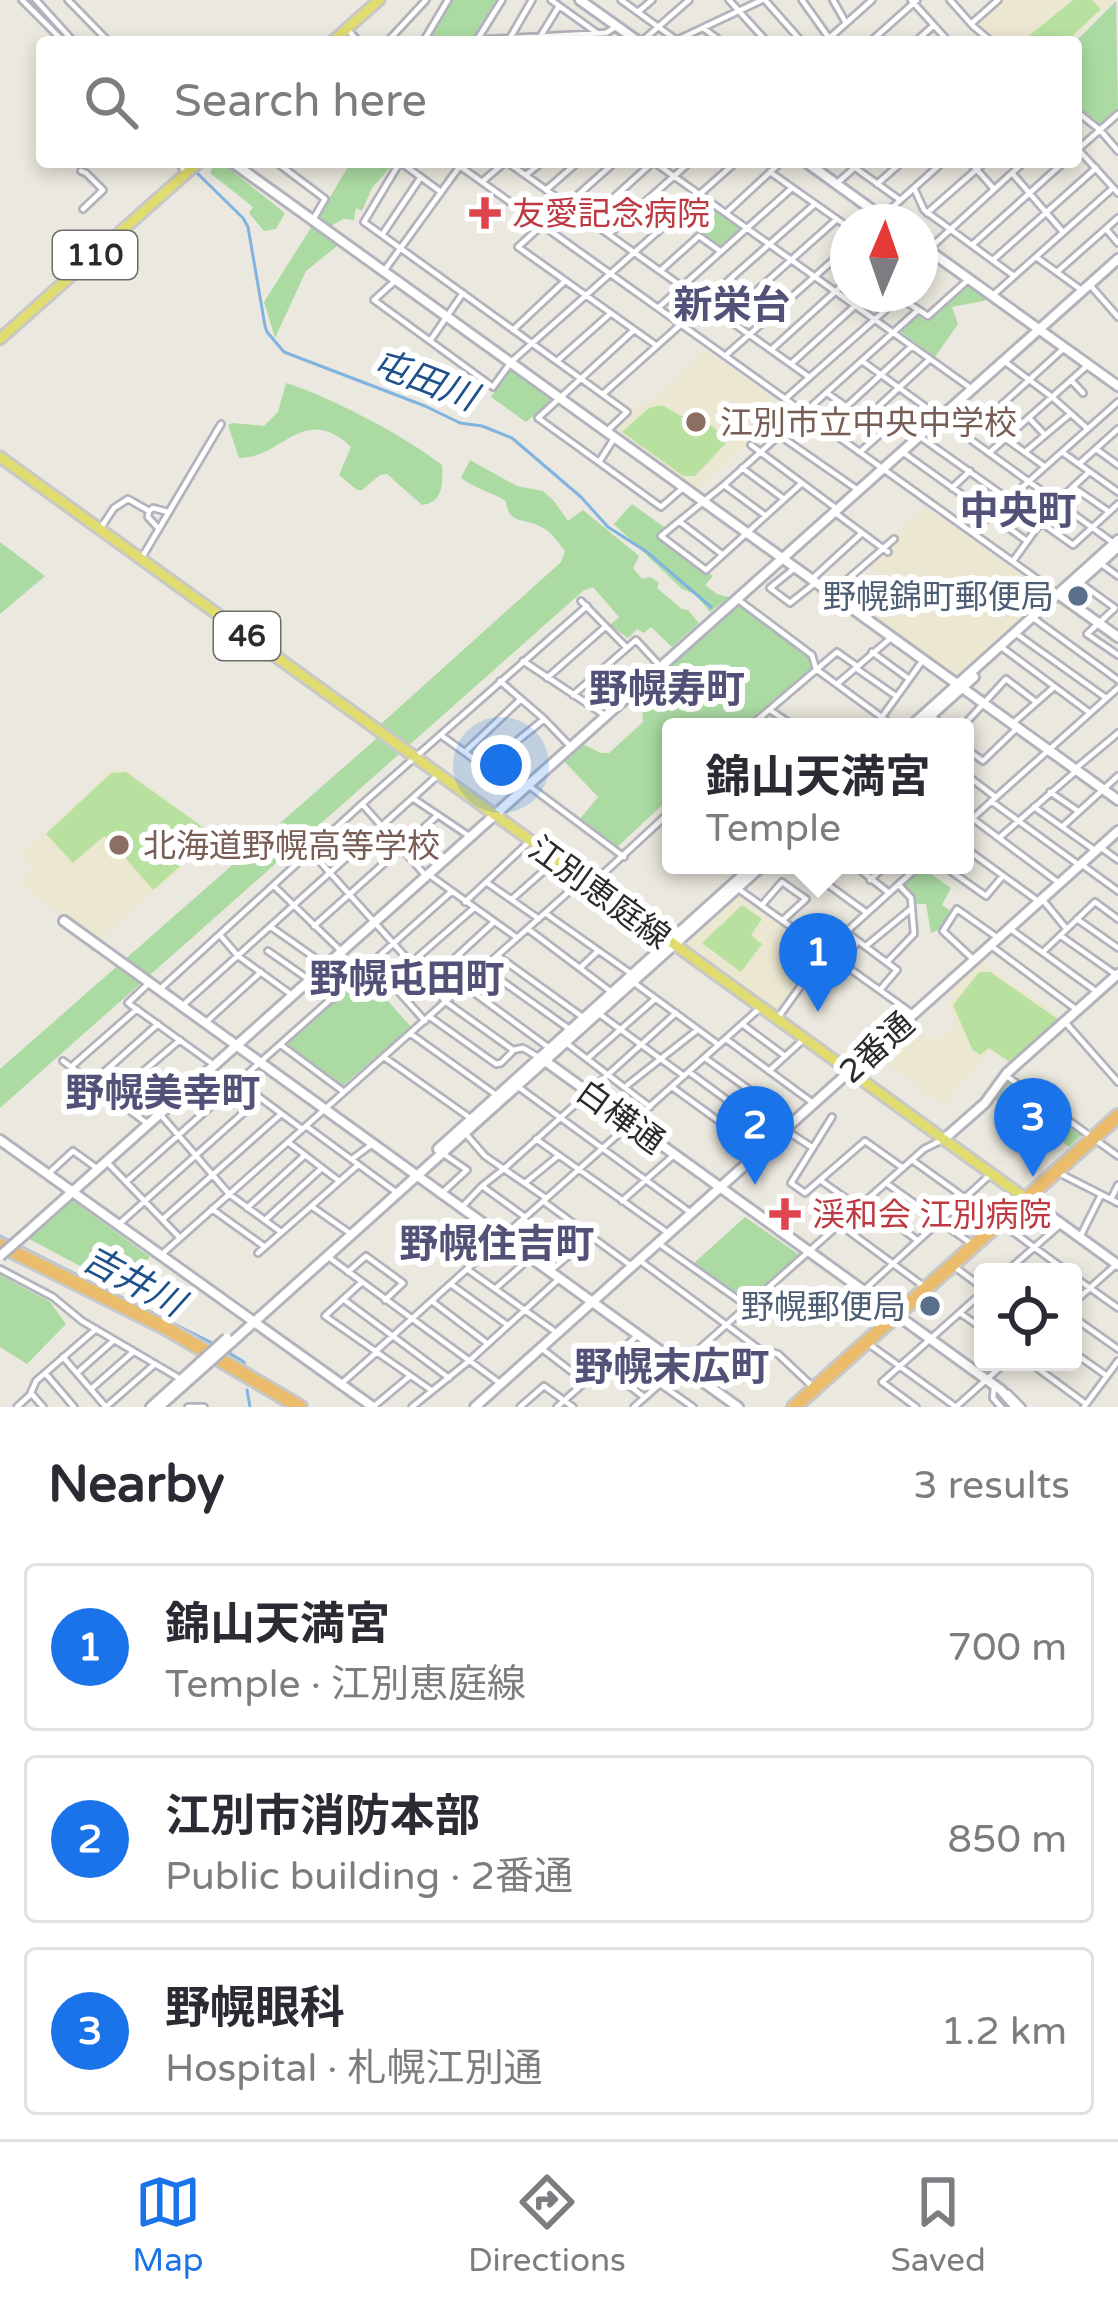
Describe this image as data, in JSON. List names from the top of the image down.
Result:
{
  "streets": {
    "main road": ["110", "46", "江別恵庭線"],
    "street": ["2番通", "白樺通"]
  },
  "crossings": [
    ["江別恵庭線", "2番通"],
    ["2番通", "白樺通"]
  ],
  "districts": [
    "新栄台",
    "中央町",
    "野幌寿町",
    "野幌屯田町",
    "野幌美幸町",
    "野幌住吉町",
    "野幌末広町"
  ],
  "water": ["屯田川", "吉井川"],
  "places": {
    "health": ["友愛記念病院", "渓和会 江別病院"],
    "other": [
      "江別市立中央中学校",
      "野幌錦町郵便局",
      "北海道野幌高等学校",
      "野幌郵便局"
    ]
  },
  "north": "top",
  "page": {
    "search": "Search here",
    "popup": ["錦山天満宮", "Temple"],
    "pins": ["1", "3", "2"],
    "heading": ["Nearby", "3 results"],
    "list": [
      {
        "mark": "1",
        "name": "錦山天満宮",
        "note": "Temple · 江別恵庭線",
        "value": "700 m"
      },
      {
        "mark": "2",
        "name": "江別市消防本部",
        "note": "Public building · 2番通",
        "value": "850 m"
      },
      {
        "mark": "3",
        "name": "野幌眼科",
        "note": "Hospital · 札幌江別通",
        "value": "1.2 km"
      }
    ],
    "nav": ["Map", "Directions", "Saved"]
  }
}
